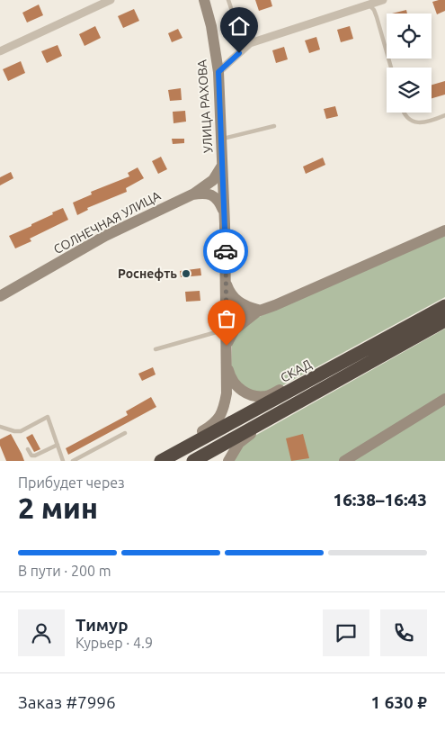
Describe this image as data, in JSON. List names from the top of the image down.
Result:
{
  "streets": {
    "highway": ["СКАД"],
    "main road": ["УЛИЦА РАХОВА", "СОЛНЕЧНАЯ УЛИЦА"]
  },
  "crossings": [
    ["УЛИЦА РАХОВА", "СОЛНЕЧНАЯ УЛИЦА"]
  ],
  "places": ["Роснефть"],
  "page": {
    "heading": ["2 мин", "Прибудет через", "16:38–16:43"],
    "panel": [
      "Тимур",
      "Курьер · 4.9",
      "Заказ #7996",
      "1 630 ₽"
    ],
    "bar": "В пути · 200 m"
  }
}
